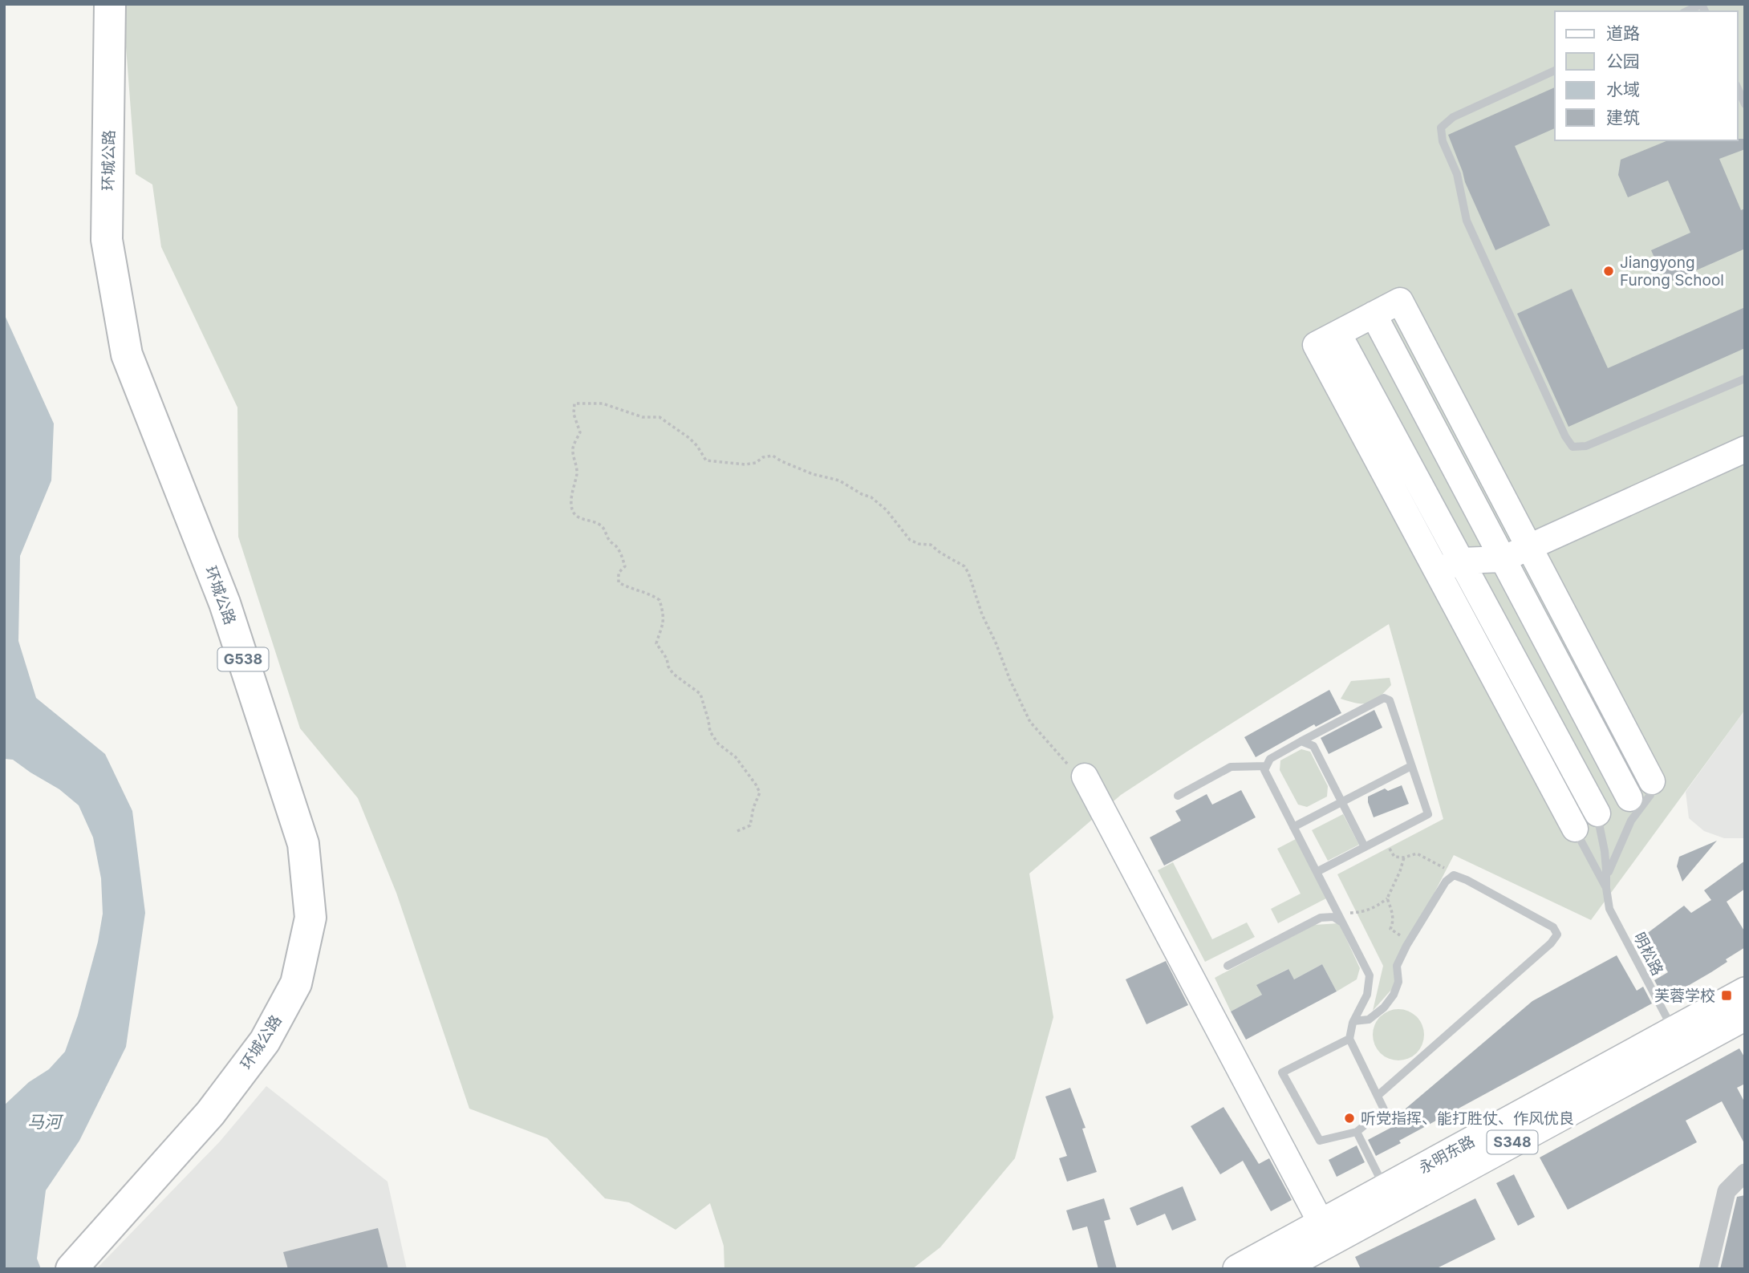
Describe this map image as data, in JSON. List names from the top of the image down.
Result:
{
  "streets": {
    "highway": ["环城公路", "G538"],
    "main road": ["S348", "永明东路"],
    "lane": ["明松路"]
  },
  "crossings": [
    ["明松路", "永明东路"]
  ],
  "water": ["马河"],
  "places": {
    "other": ["Jiangyong Furong School", "听党指挥、能打胜仗、作风优良"],
    "transit": ["芙蓉学校"]
  },
  "legend": [
    "道路",
    "公园",
    "水域",
    "建筑"
  ]
}
